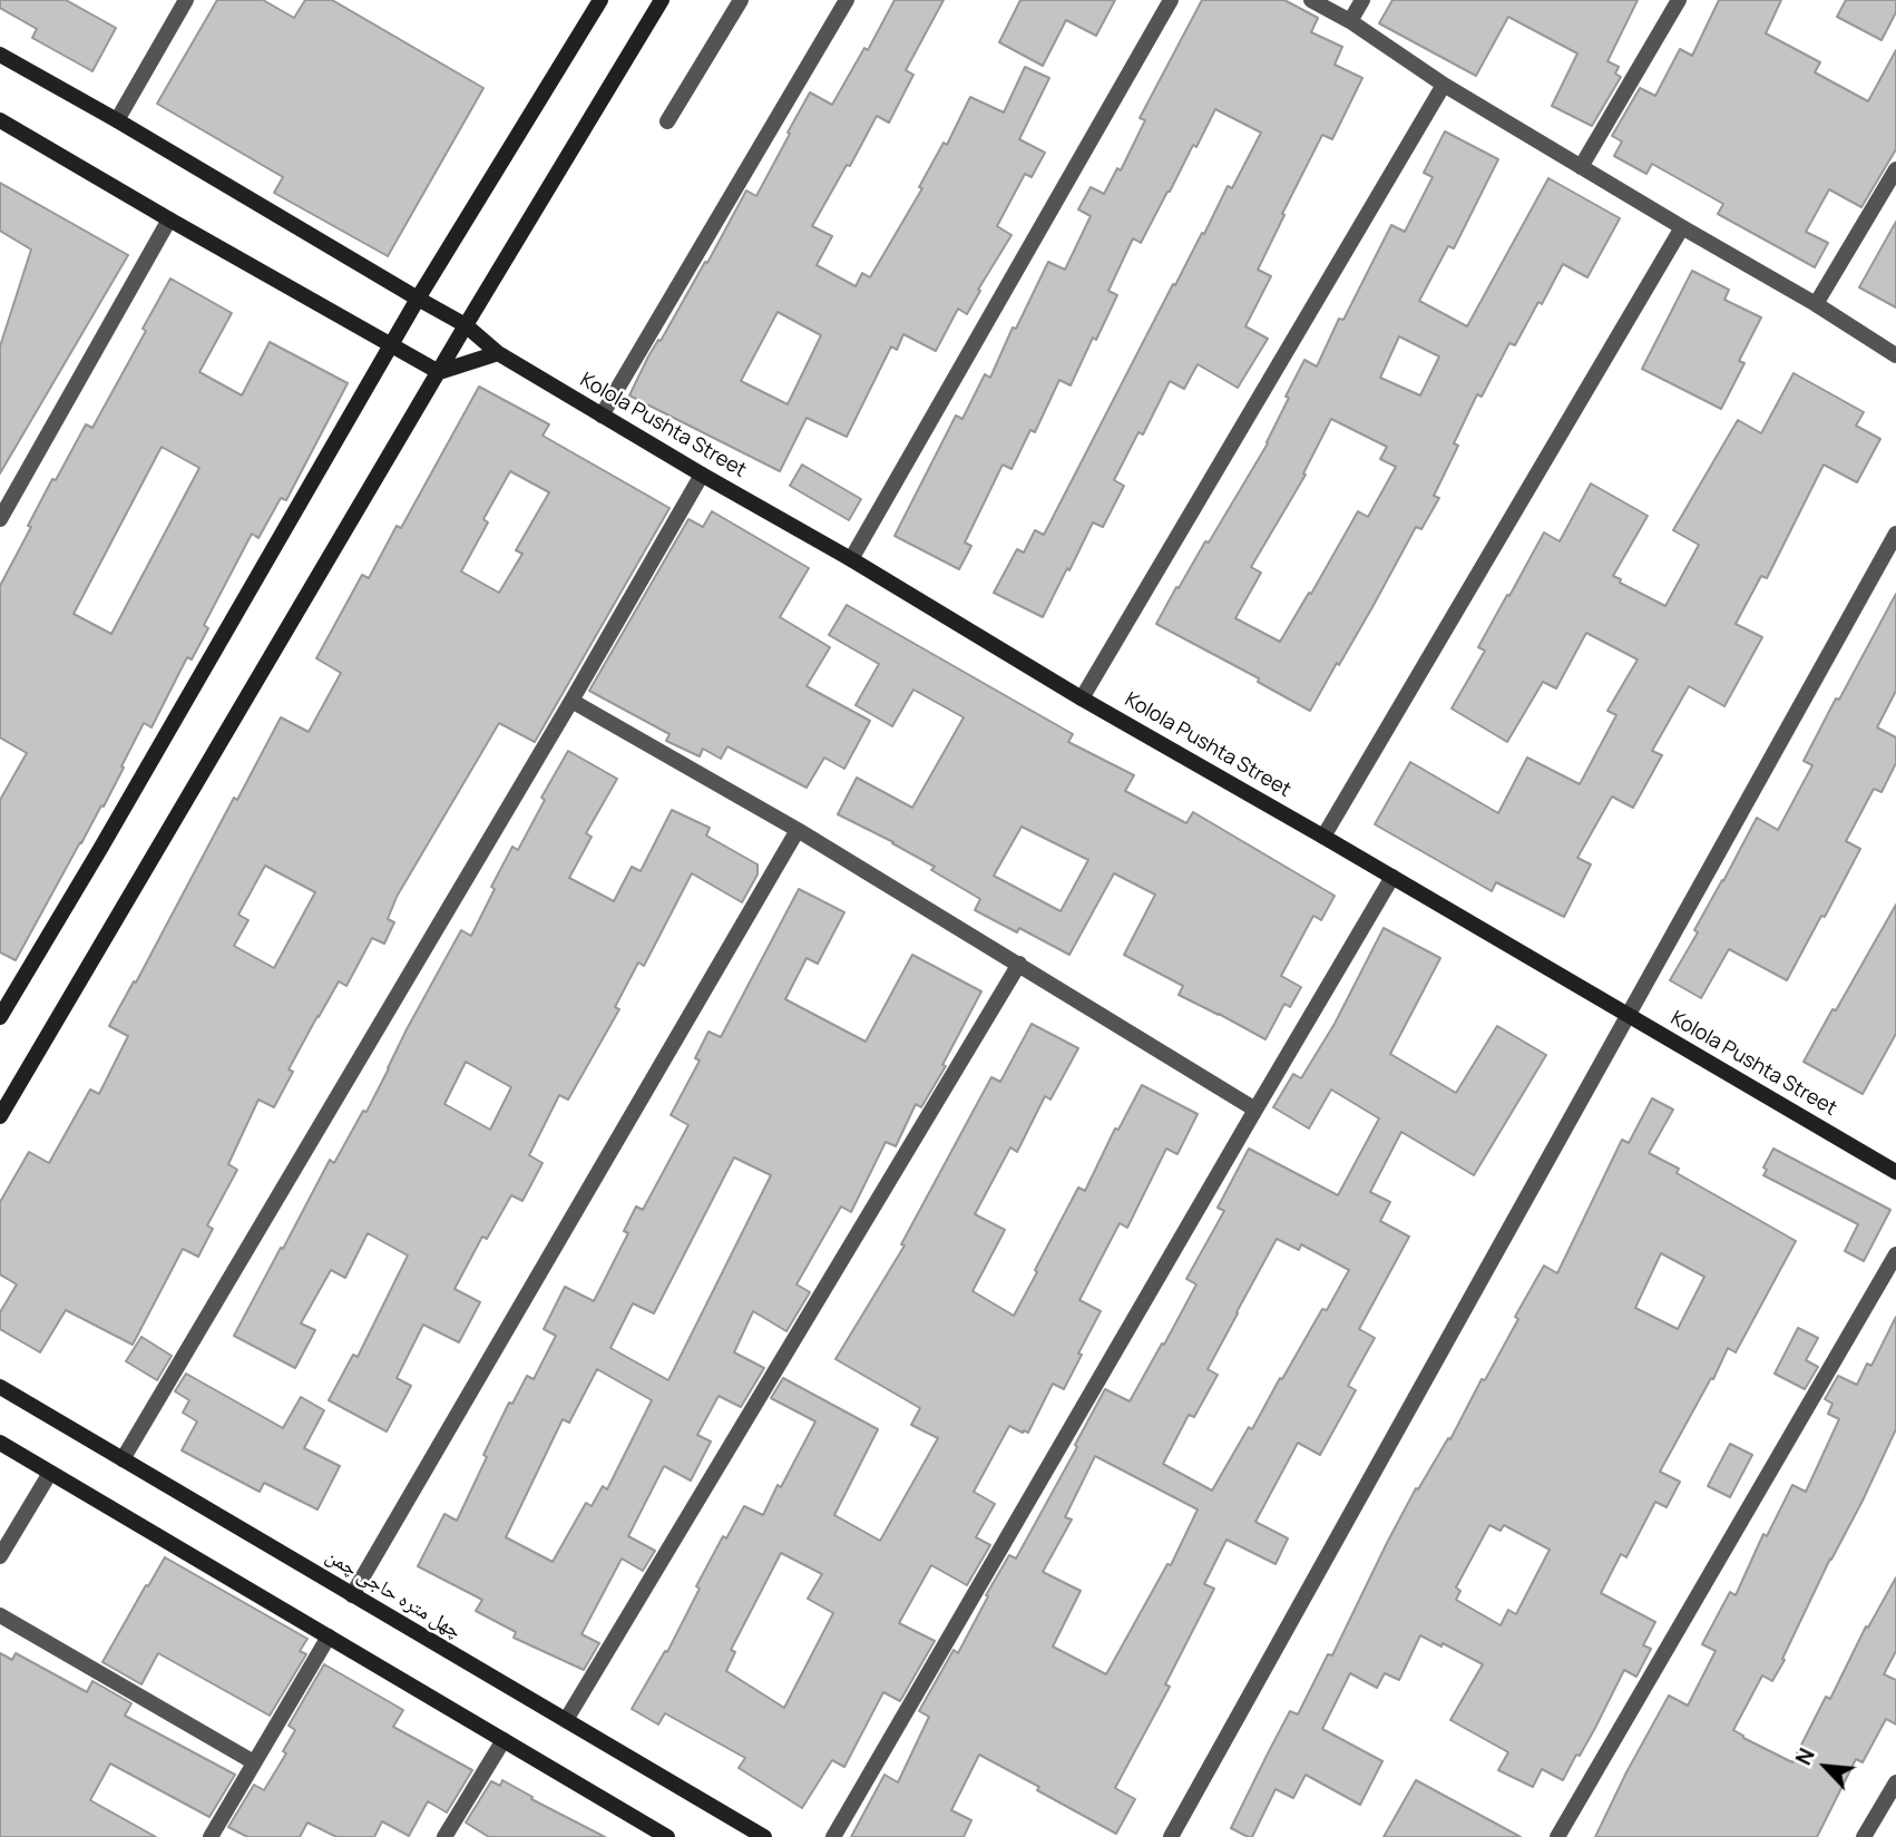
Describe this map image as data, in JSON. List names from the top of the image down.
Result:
{
  "streets": {
    "main road": ["Kolola Pushta Street", "چهل متره حاجی چمن"]
  },
  "north": "top left"
}
